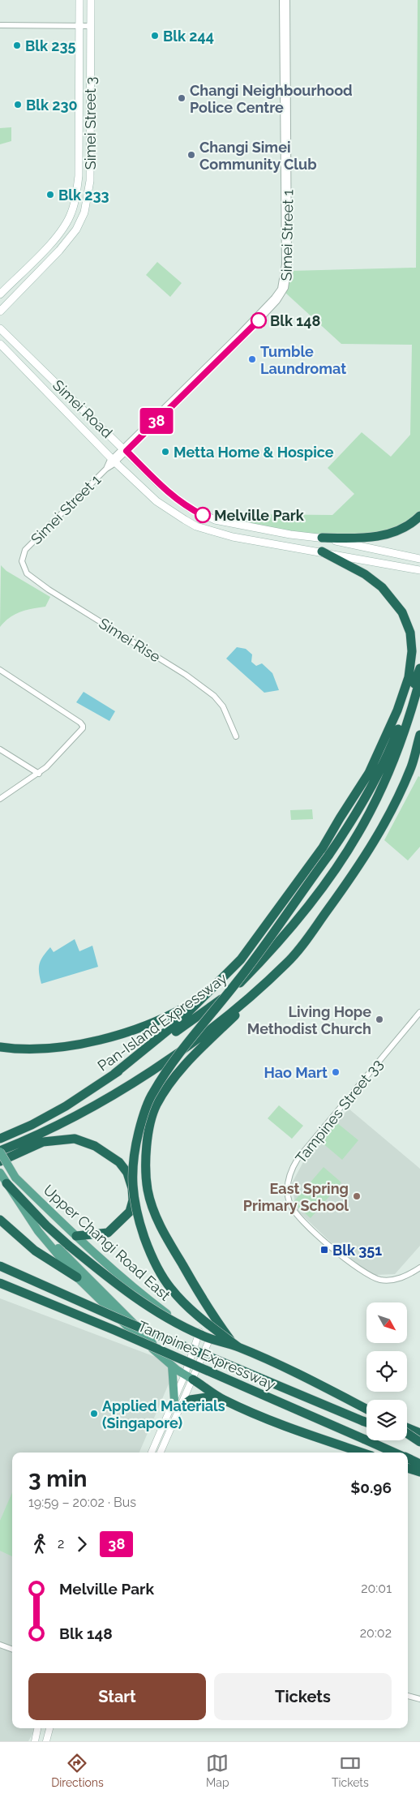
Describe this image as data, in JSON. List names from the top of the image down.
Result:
{
  "streets": {
    "highway": ["Pan-Island Expressway", "Tampines Expressway"],
    "main road": ["Simei Street 3", "Simei Road", "Upper Changi Road East"],
    "street": ["Simei Street 1", "Simei Rise", "Tampines Street 33"]
  },
  "crossings": [
    ["Simei Street 1", "Simei Road"],
    ["Simei Street 1", "Simei Rise"],
    ["Pan-Island Expressway", "Upper Changi Road East"]
  ],
  "places": {
    "other": [
      "Blk 244",
      "Blk 235",
      "Changi Neighbourhood Police Centre",
      "Blk 230",
      "Changi Simei Community Club",
      "Blk 233",
      "Blk 148",
      "Tumble Laundromat",
      "Metta Home & Hospice",
      "Melville Park",
      "Living Hope Methodist Church",
      "Hao Mart",
      "East Spring Primary School",
      "Applied Materials (Singapore)"
    ],
    "transit": ["Blk 351"]
  },
  "lines": ["bus line 38"],
  "north": "bottom right",
  "page": {
    "on_map": "38",
    "heading": ["3 min", "19:59 – 20:02 · Bus", "$0.96"],
    "legs": ["2", "38"],
    "list": [
      {
        "name": "Melville Park",
        "value": "20:01"
      },
      {
        "name": "Blk 148",
        "value": "20:02"
      }
    ],
    "buttons": ["Start", "Tickets"],
    "tabs": ["Directions", "Map", "Tickets"]
  }
}
